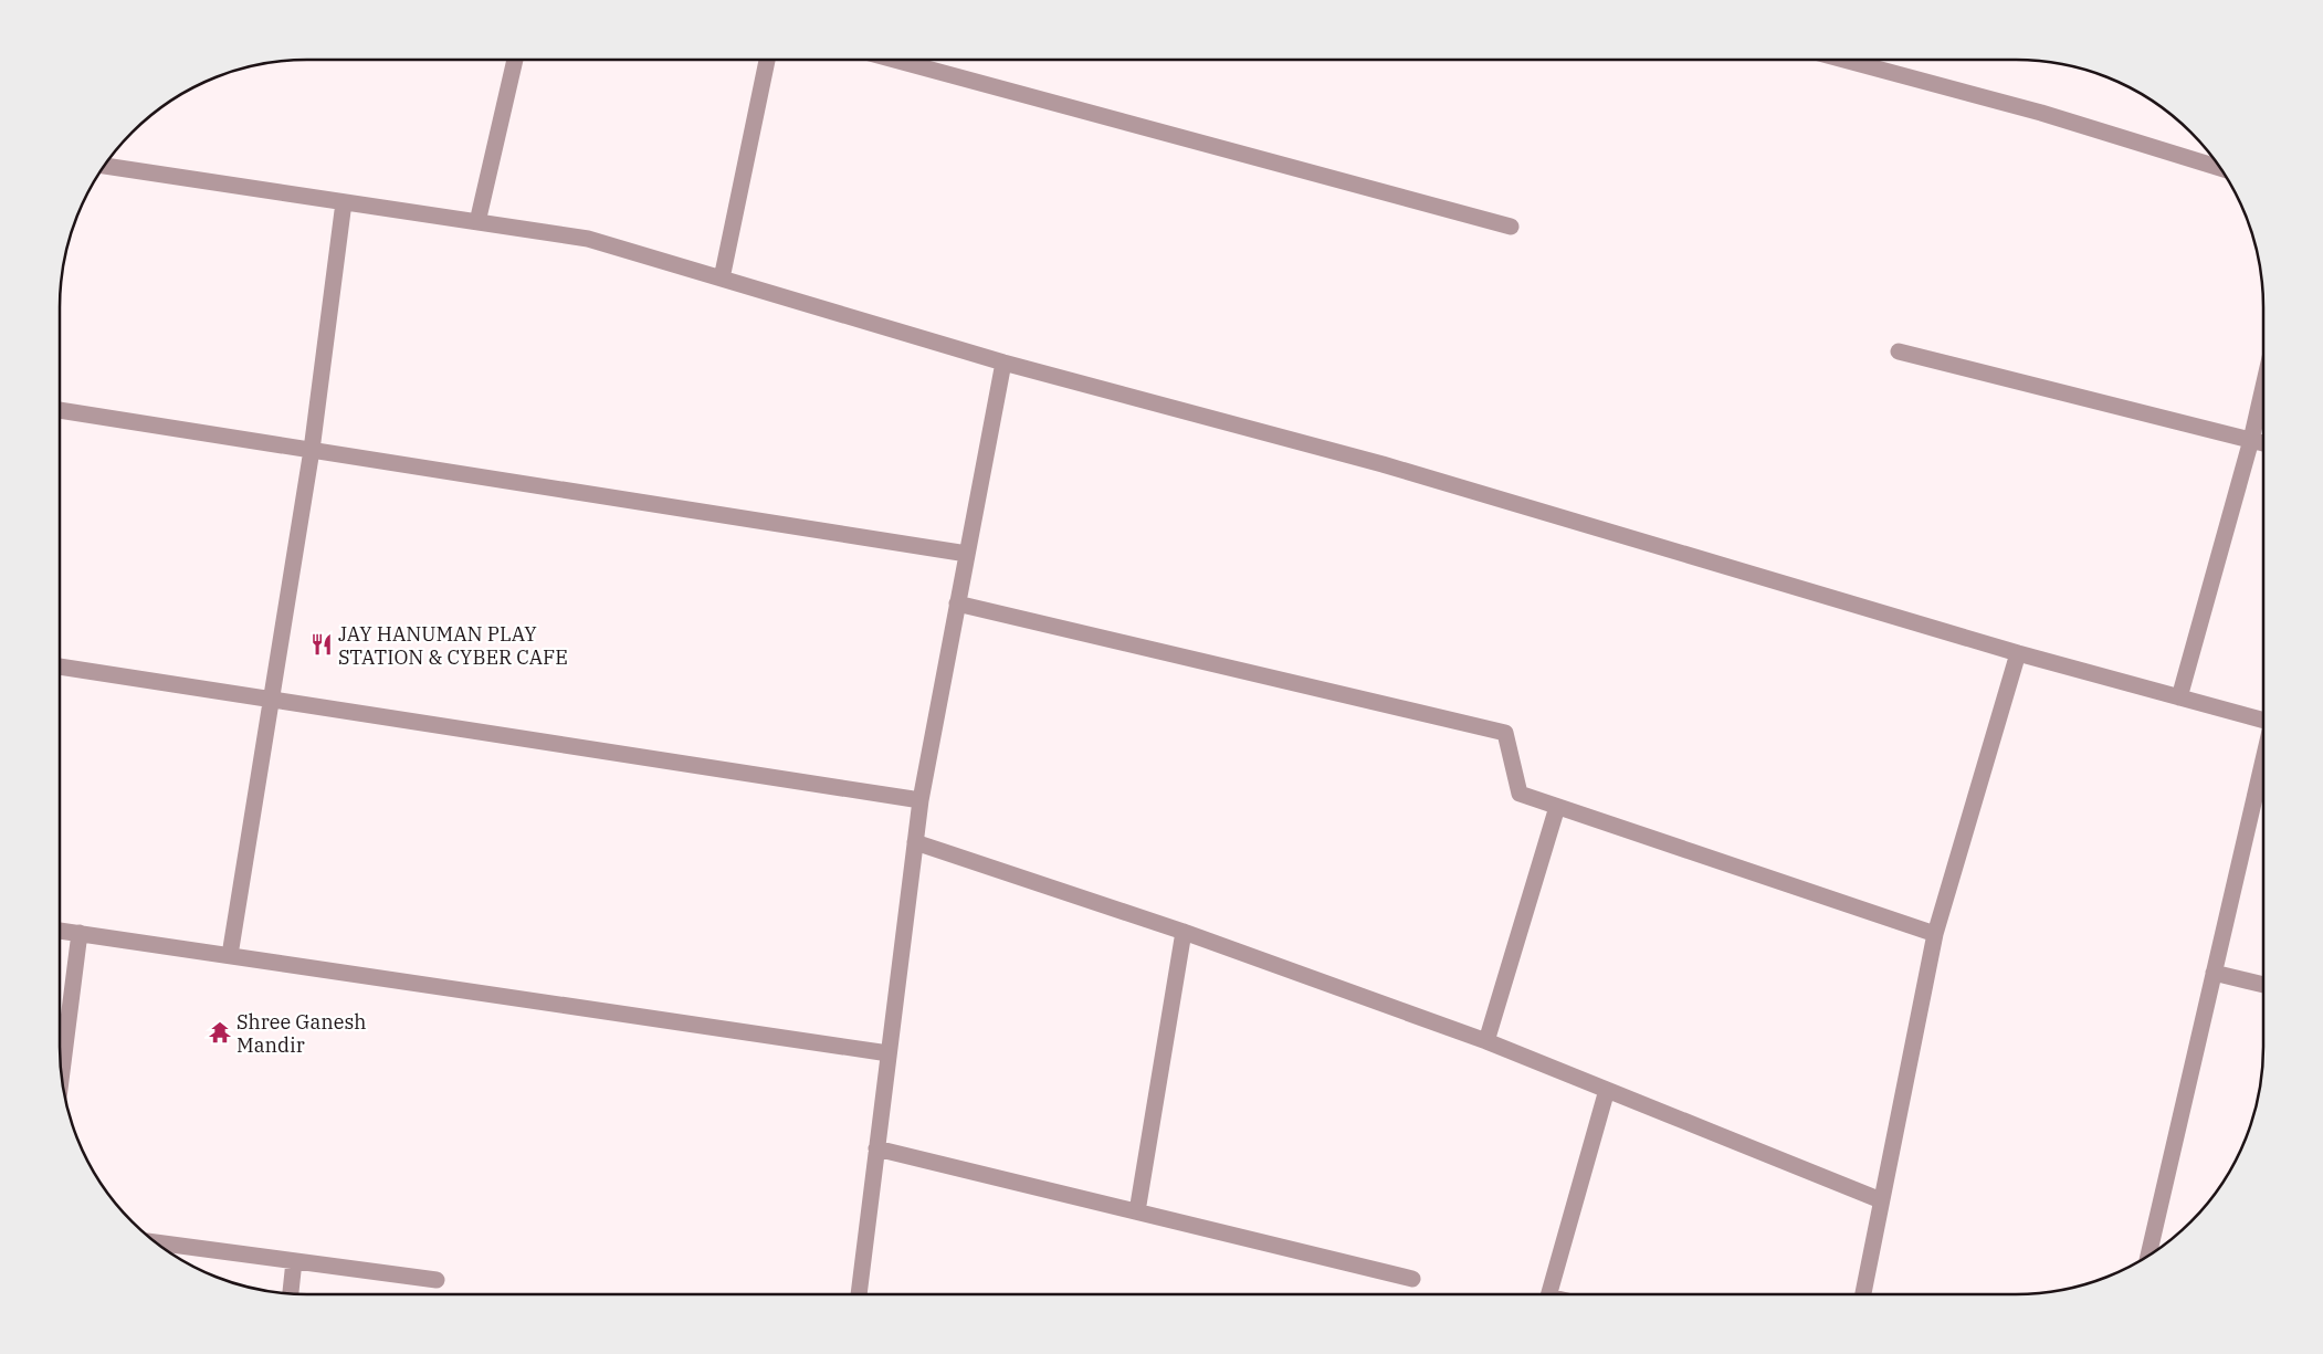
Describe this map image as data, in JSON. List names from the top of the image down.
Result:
{
  "places": {
    "restaurant": ["JAY HANUMAN PLAY STATION & CYBER CAFE"],
    "temple": ["Shree Ganesh Mandir"]
  }
}
